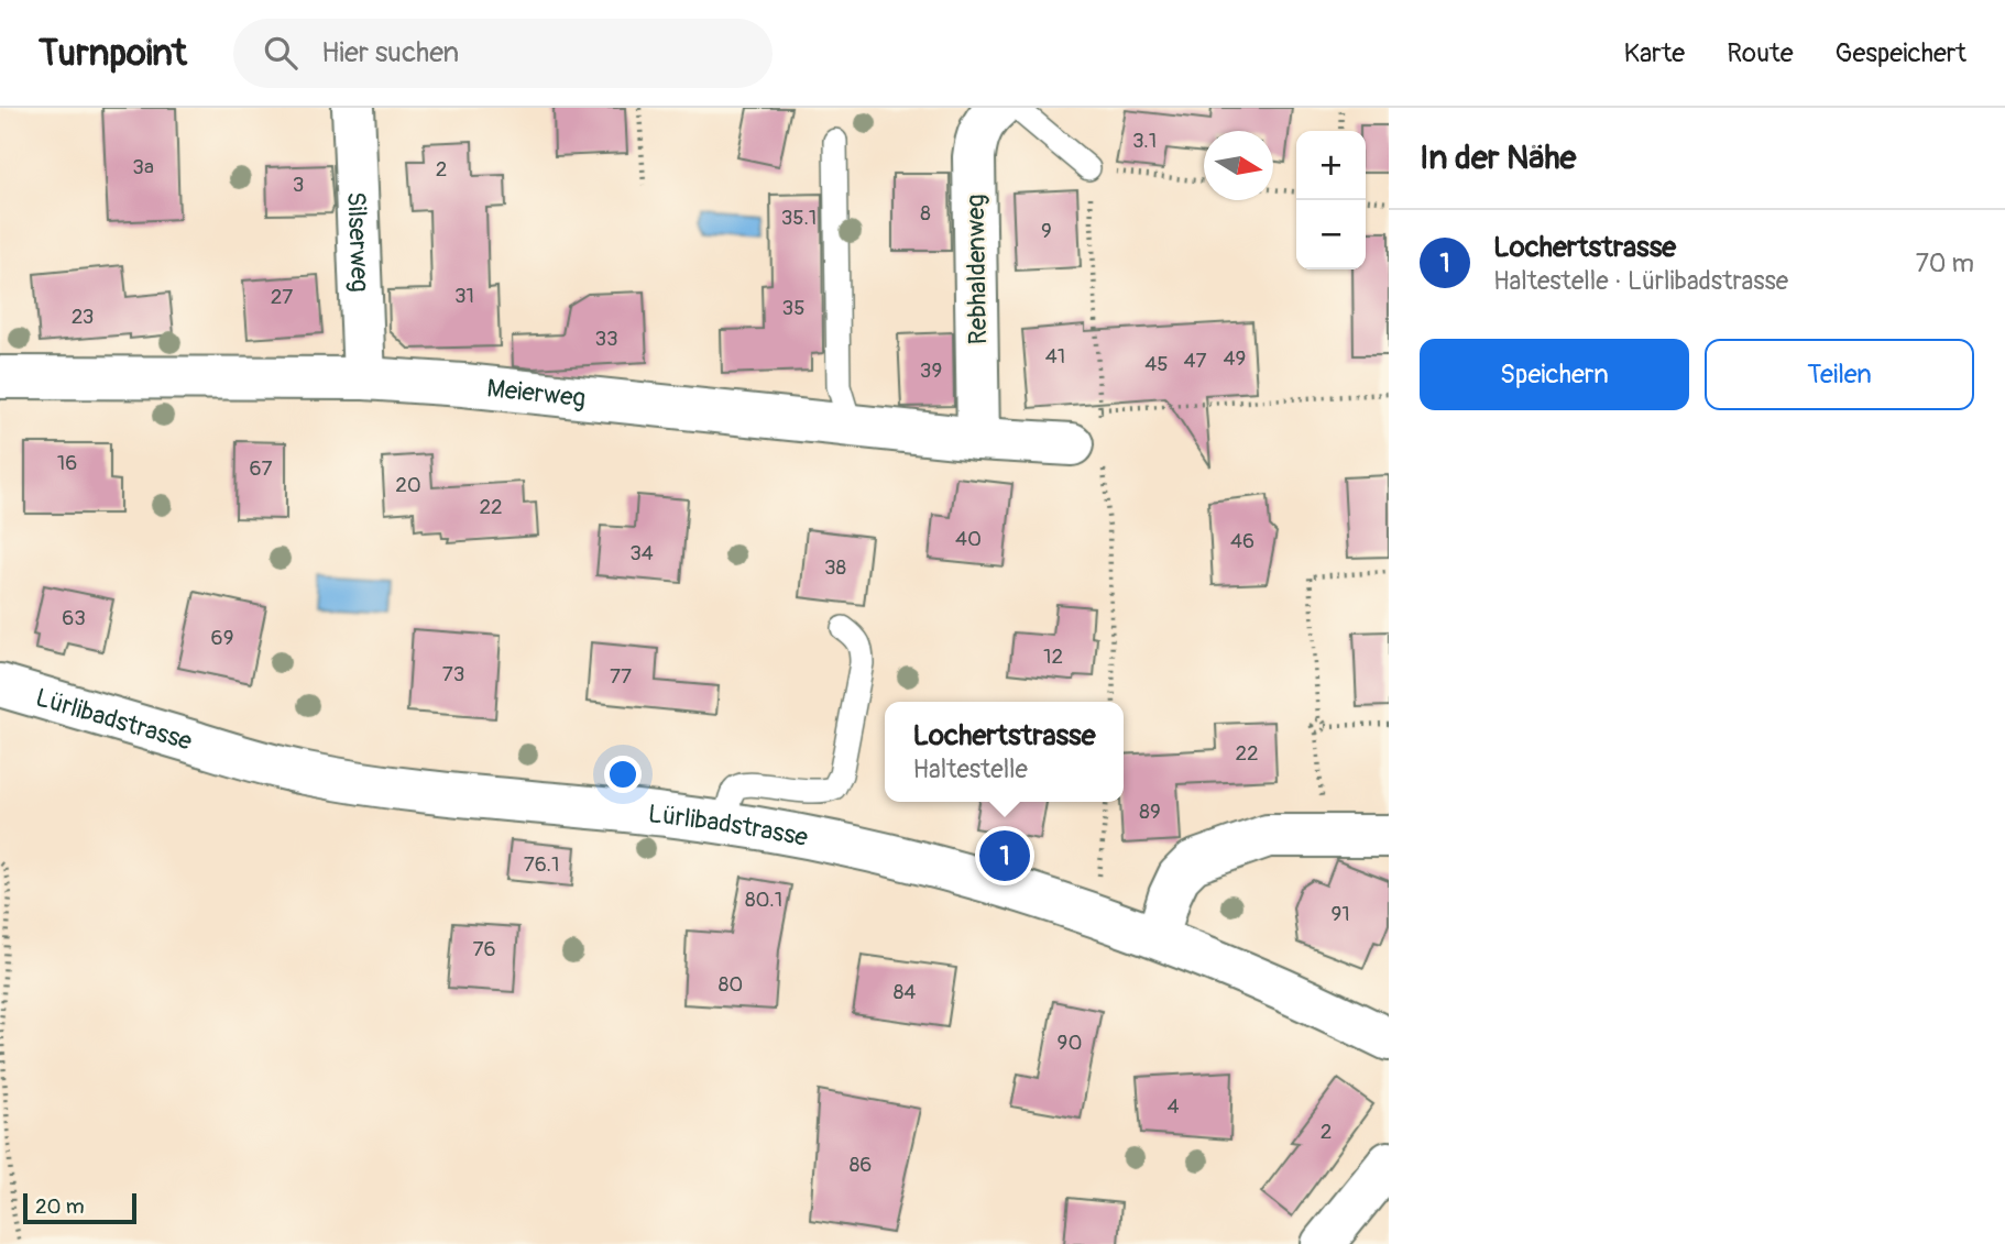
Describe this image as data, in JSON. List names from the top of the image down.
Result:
{
  "streets": {
    "street": [
      "Silserweg",
      "Rebhaldenweg",
      "Meierweg",
      "Lürlibadstrasse"
    ]
  },
  "crossings": [
    ["Silserweg", "Meierweg"],
    ["Rebhaldenweg", "Meierweg"]
  ],
  "house_numbers": [
    "3.1",
    "3a",
    "2",
    "3",
    "8",
    "35.1",
    "9",
    "31",
    "27",
    "35",
    "23",
    "33",
    "41",
    "49",
    "47",
    "45",
    "39",
    "16",
    "67",
    "20",
    "22",
    "40",
    "46",
    "34",
    "38",
    "63",
    "69",
    "12",
    "73",
    "77",
    "22",
    "89",
    "76.1",
    "80.1",
    "91",
    "76",
    "80",
    "84",
    "90",
    "4",
    "2",
    "86"
  ],
  "scale_bar": "20 m",
  "north": "right",
  "page": {
    "header": "Turnpoint",
    "search": "Hier suchen",
    "nav": ["Karte", "Route", "Gespeichert"],
    "heading": "In der Nähe",
    "map_buttons": ["+", "−"],
    "list": [
      {
        "mark": "1",
        "name": "Lochertstrasse",
        "note": "Haltestelle · Lürlibadstrasse",
        "value": "70 m"
      }
    ],
    "buttons": ["Speichern", "Teilen"],
    "popup": ["Lochertstrasse", "Haltestelle"],
    "pins": "1",
    "scale": "20 m"
  }
}
